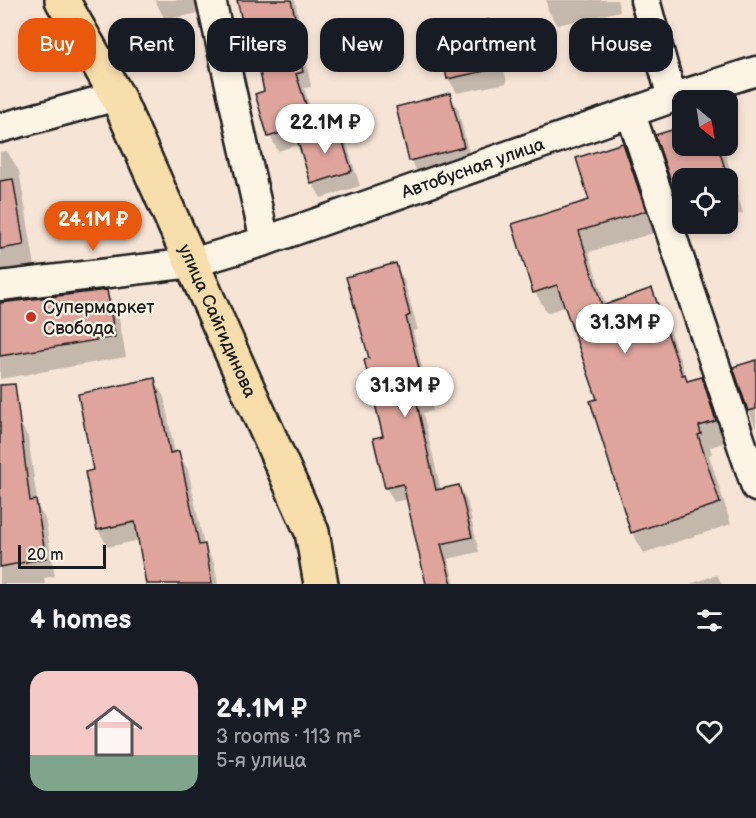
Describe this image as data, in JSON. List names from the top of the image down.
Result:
{
  "streets": {
    "main road": ["улица Сайгидинова"],
    "street": ["Автобусная улица"]
  },
  "crossings": [
    ["Автобусная улица", "улица Сайгидинова"]
  ],
  "places": ["Супермаркет Свобода"],
  "scale_bar": "20 m",
  "north": "bottom right",
  "page": {
    "chip": [
      "Buy",
      "Rent",
      "Filters",
      "New",
      "Apartment",
      "House"
    ],
    "price": [
      "22.1M ₽",
      "24.1M ₽",
      "31.3M ₽",
      "31.3M ₽"
    ],
    "scale": "20 m",
    "heading": "4 homes",
    "list": [
      {
        "name": "24.1M ₽",
        "note": "3 rooms · 113 m² · 5-я улица"
      }
    ]
  }
}
